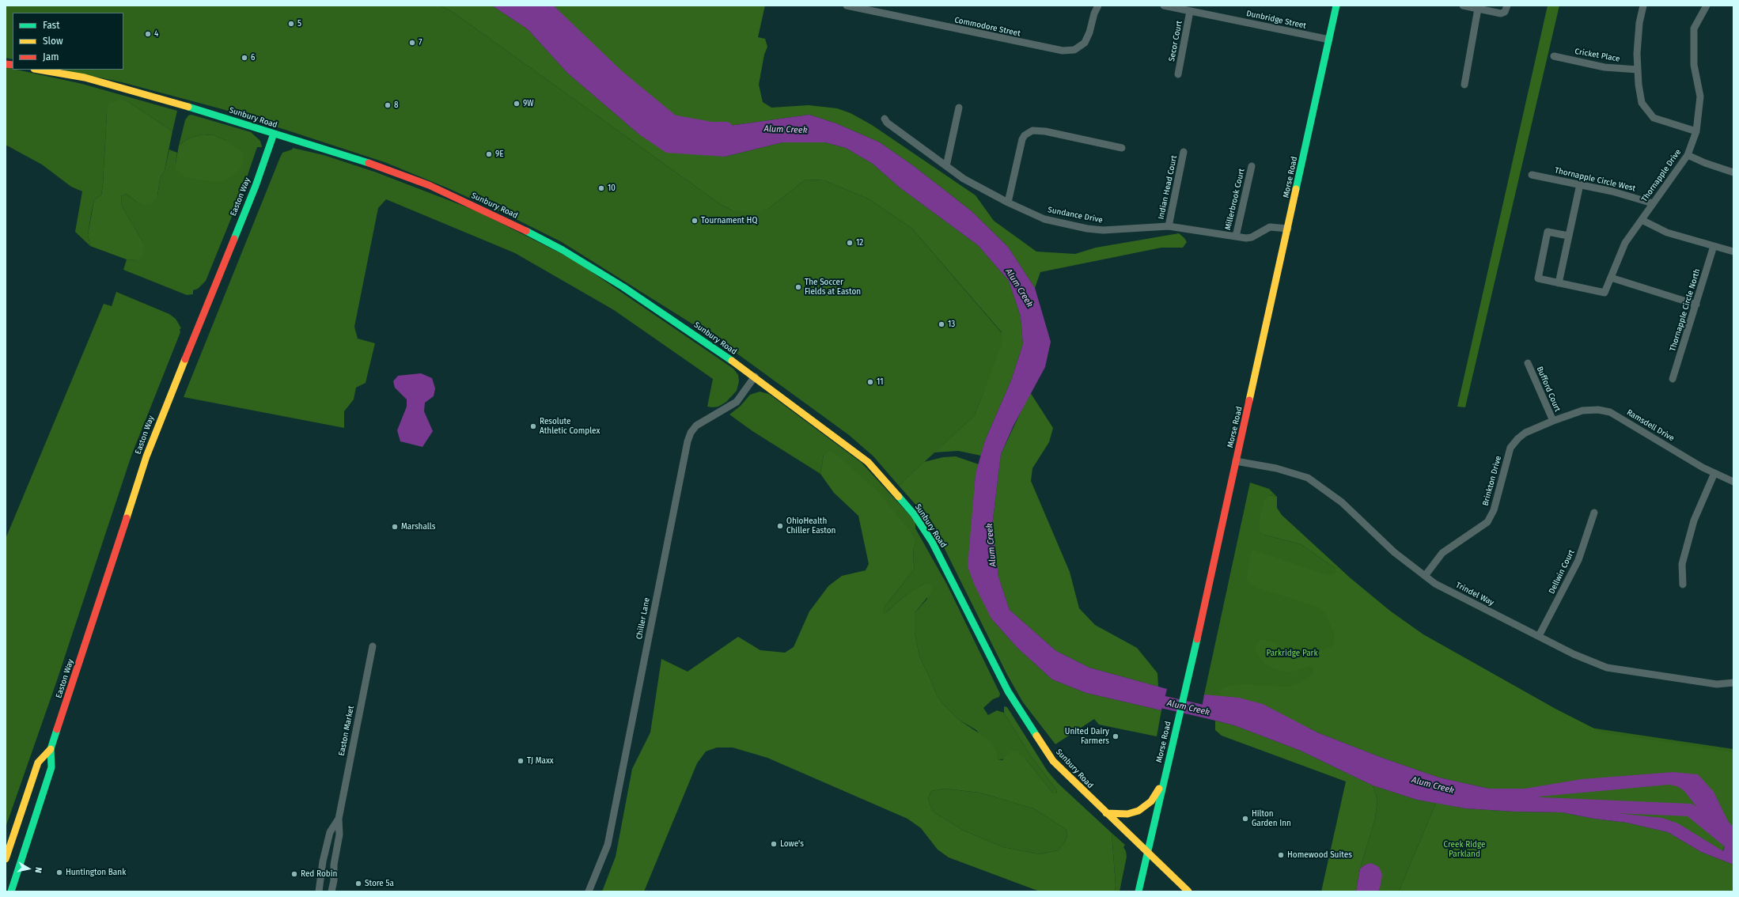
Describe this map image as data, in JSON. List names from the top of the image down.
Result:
{
  "streets": {
    "main road": ["Sunbury Road", "Morse Road", "Easton Way"],
    "street": [
      "Dunbridge Street",
      "Commodore Street",
      "Secor Court",
      "Cricket Place",
      "Thornapple Drive",
      "Thornapple Circle West",
      "Indian Head Court",
      "Millerbrook Court",
      "Sundance Drive",
      "Thornapple Circle North",
      "Bufford Court",
      "Ramsdell Drive",
      "Brinkton Drive",
      "Dellwin Court",
      "Trindel Way",
      "Chiller Lane",
      "Easton Market"
    ]
  },
  "crossings": [
    ["Dunbridge Street", "Secor Court"],
    ["Dunbridge Street", "Morse Road"],
    ["Sunbury Road", "Morse Road"],
    ["Sunbury Road", "Easton Way"],
    ["Sunbury Road", "Chiller Lane"],
    ["Thornapple Drive", "Thornapple Circle West"],
    ["Morse Road", "Sundance Drive"],
    ["Morse Road", "Trindel Way"],
    ["Indian Head Court", "Sundance Drive"],
    ["Millerbrook Court", "Sundance Drive"],
    ["Bufford Court", "Ramsdell Drive"],
    ["Bufford Court", "Brinkton Drive"],
    ["Ramsdell Drive", "Brinkton Drive"],
    ["Brinkton Drive", "Trindel Way"],
    ["Dellwin Court", "Trindel Way"]
  ],
  "water": ["Alum Creek"],
  "parks": ["Parkridge Park", "Creek Ridge Parkland"],
  "places": [
    "5",
    "4",
    "7",
    "6",
    "9W",
    "8",
    "9E",
    "10",
    "Tournament HQ",
    "12",
    "The Soccer Fields at Easton",
    "13",
    "11",
    "Resolute Athletic Complex",
    "OhioHealth Chiller Easton",
    "Marshalls",
    "United Dairy Farmers",
    "TJ Maxx",
    "Hilton Garden Inn",
    "Lowe's",
    "Homewood Suites",
    "Huntington Bank",
    "Red Robin",
    "Store 5a"
  ],
  "legend": ["Fast", "Slow", "Jam"],
  "north": "right"
}
